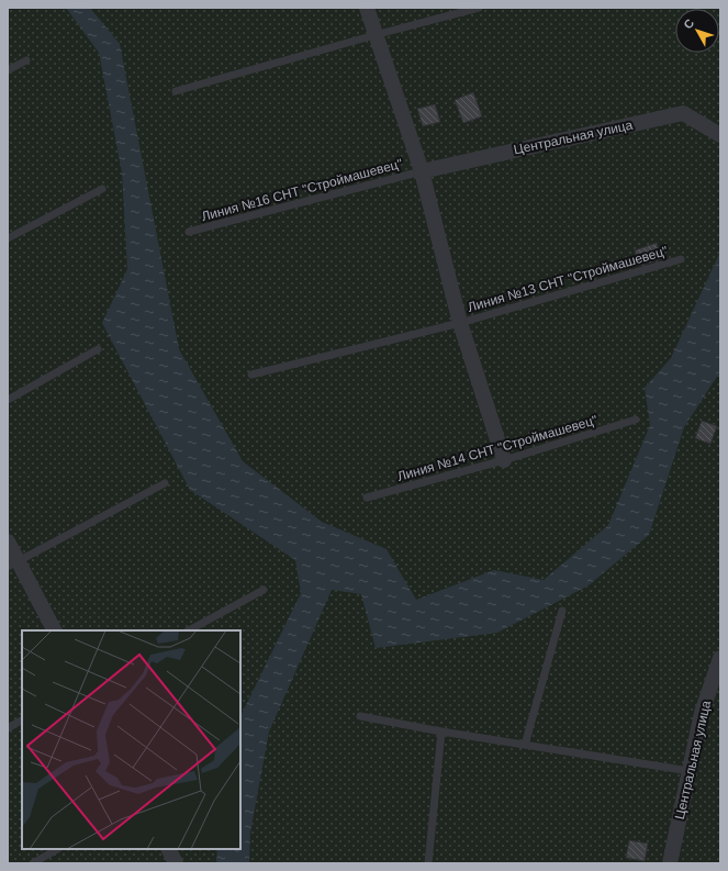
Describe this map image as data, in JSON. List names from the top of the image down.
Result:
{
  "streets": {
    "street": ["Центральная улица"],
    "lane": ["Линия №16 СНТ \"Строймашевец\"", "Линия №13 СНТ \"Строймашевец\"", "Линия №14 СНТ \"Строймашевец\""]
  },
  "crossings": [
    ["Центральная улица", "Линия №16 СНТ \"Строймашевец\""]
  ],
  "north": "top left"
}
